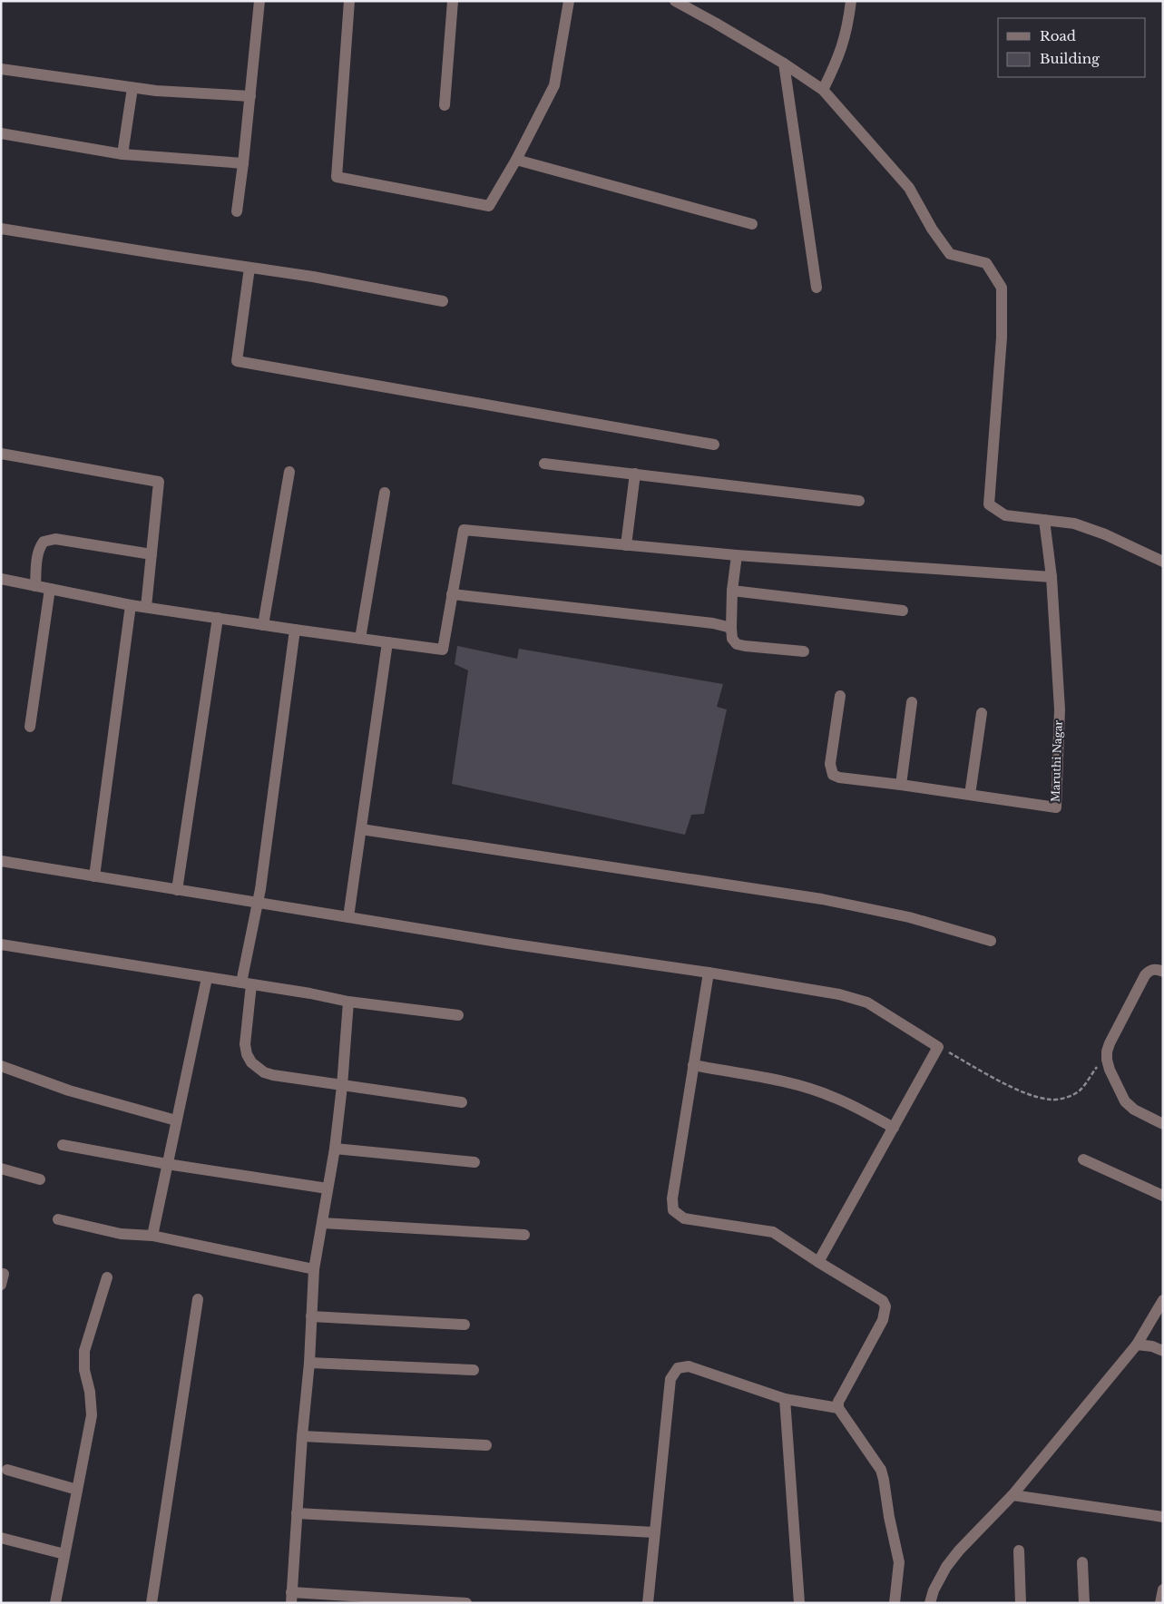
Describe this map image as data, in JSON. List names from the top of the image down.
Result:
{
  "streets": {
    "street": ["Maruthi Nagar"]
  },
  "legend": ["Road", "Building"]
}
